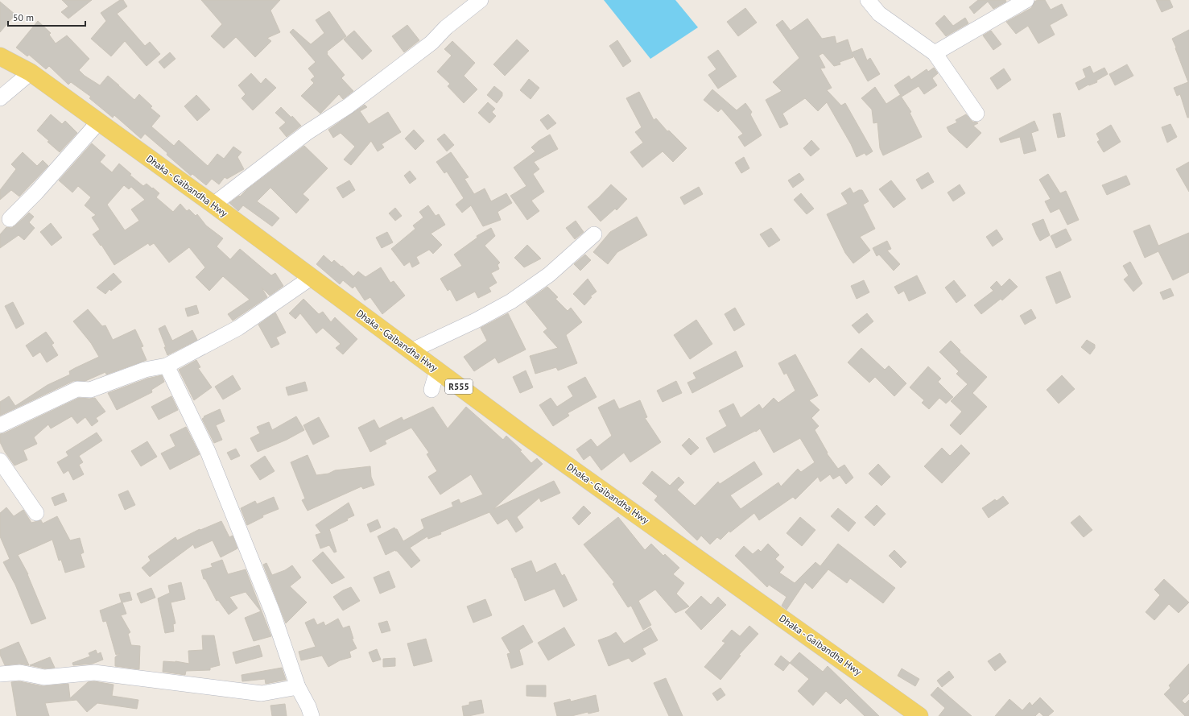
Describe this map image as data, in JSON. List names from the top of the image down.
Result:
{
  "streets": {
    "main road": ["Dhaka - Gaibandha Hwy", "R555"]
  },
  "scale_bar": "50 m"
}
